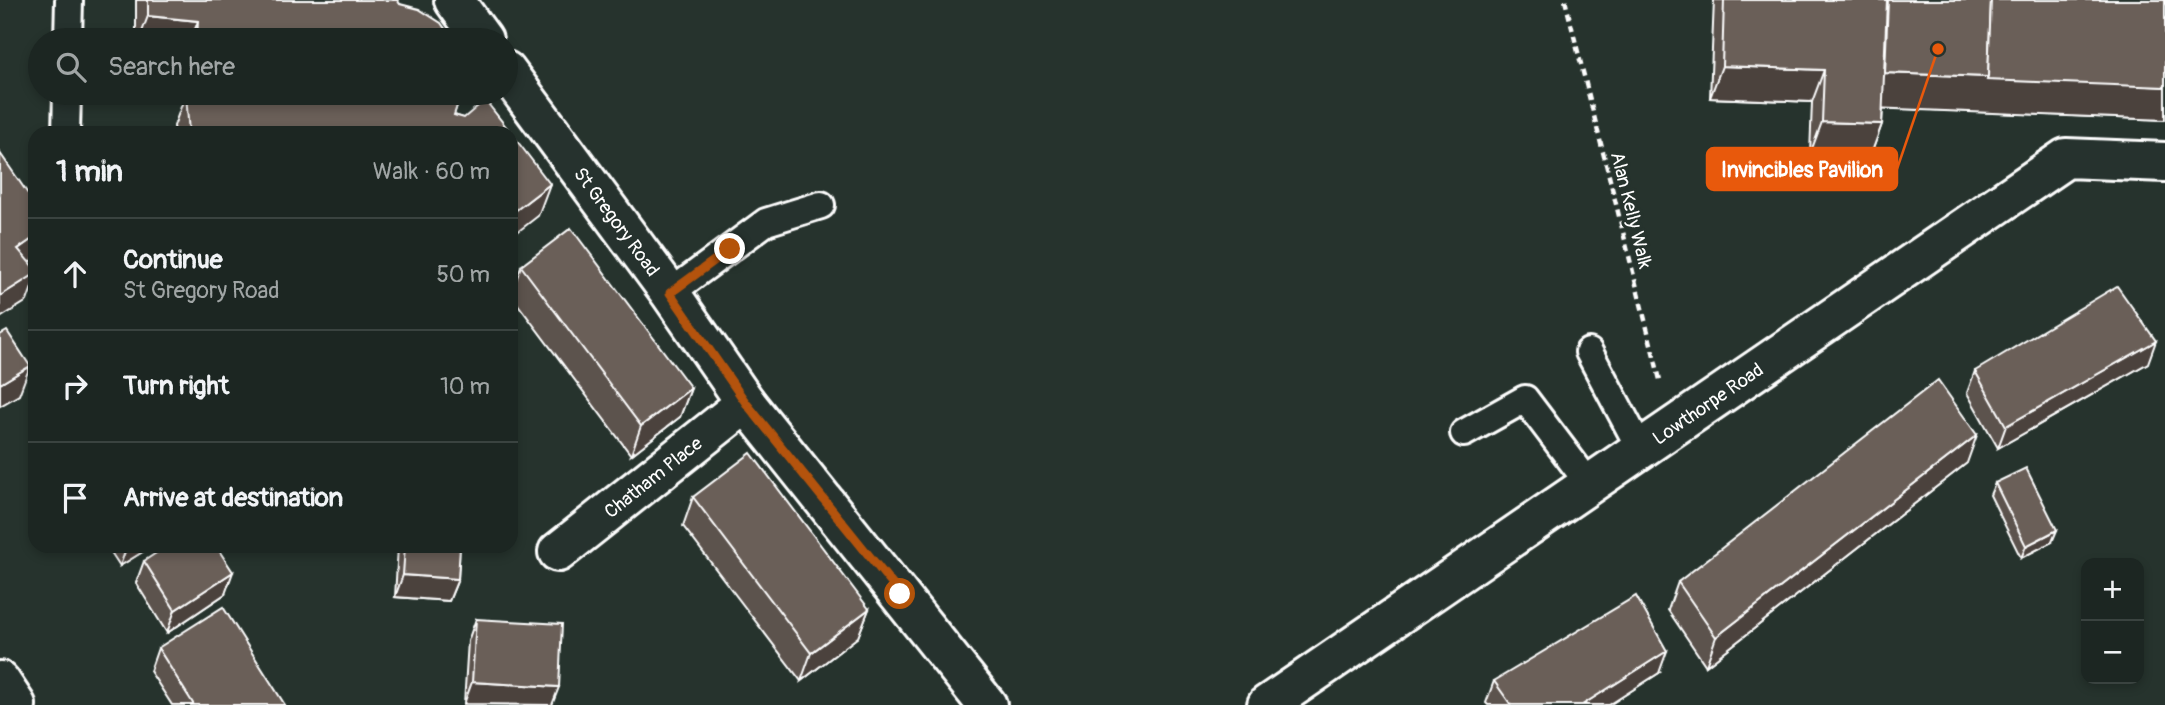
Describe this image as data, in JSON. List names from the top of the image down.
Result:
{
  "streets": {
    "street": ["St Gregory Road", "Lowthorpe Road", "Chatham Place"],
    "path": ["Alan Kelly Walk"]
  },
  "crossings": [
    ["Alan Kelly Walk", "Lowthorpe Road"],
    ["St Gregory Road", "Chatham Place"]
  ],
  "places": ["Invincibles Pavilion"],
  "page": {
    "search": "Search here",
    "heading": ["1 min", "Walk · 60 m"],
    "list": [
      ["Continue", "St Gregory Road", "50 m"],
      ["Turn right", "10 m"],
      "Arrive at destination"
    ],
    "map_buttons": ["+", "−"]
  }
}
